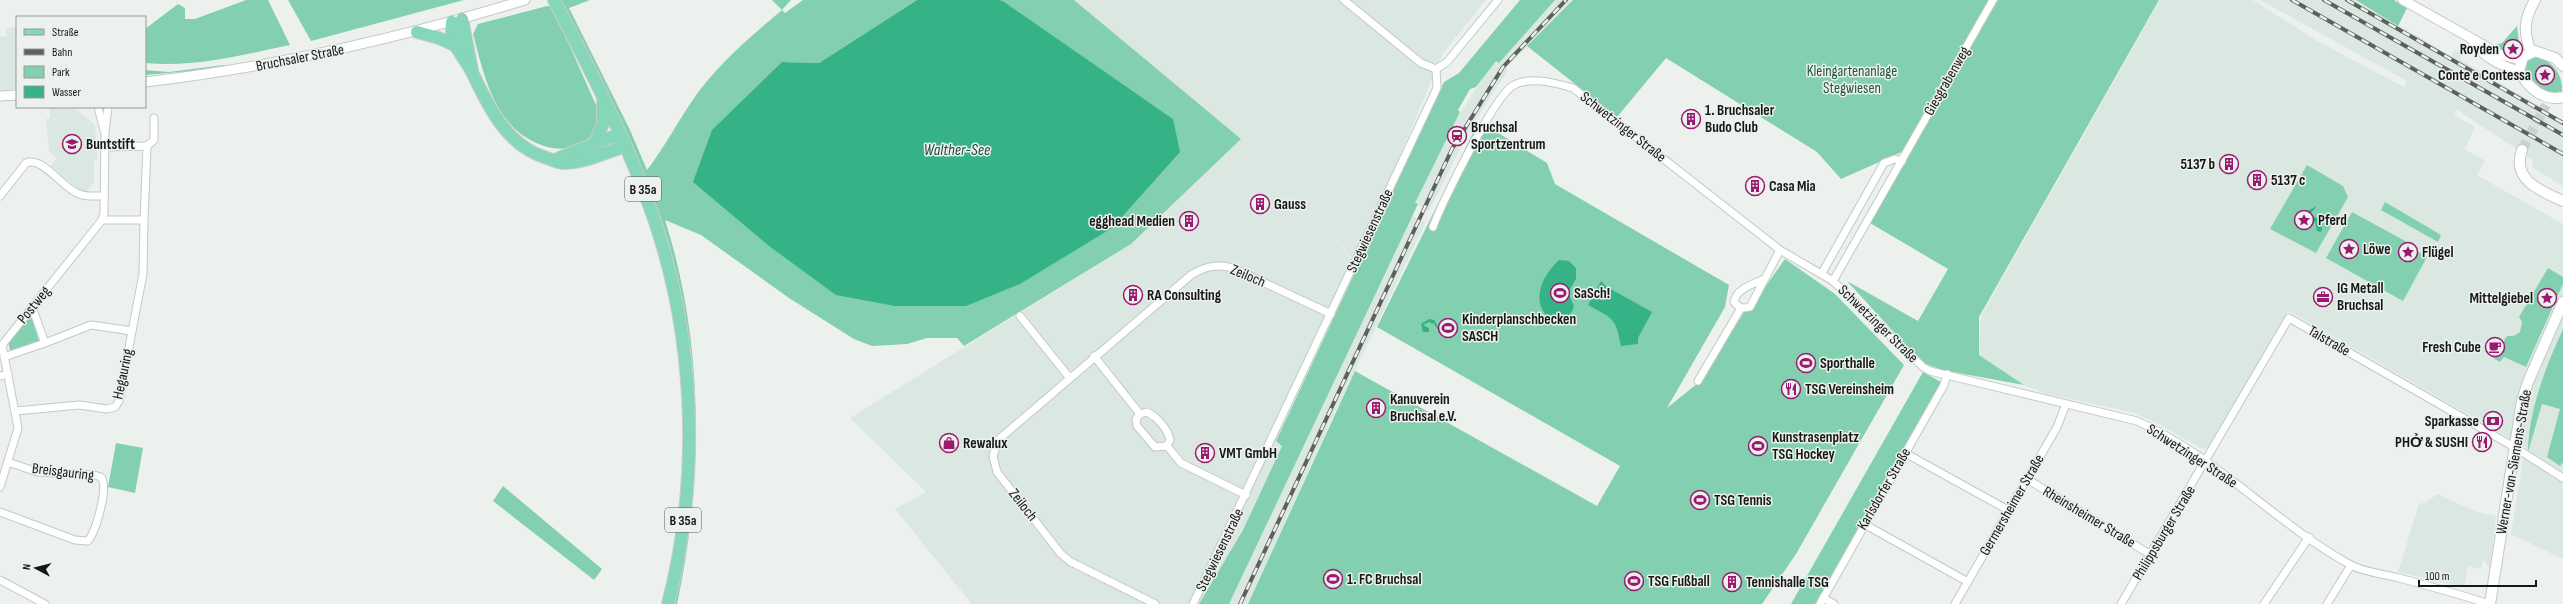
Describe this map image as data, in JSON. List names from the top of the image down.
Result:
{
  "streets": {
    "main road": ["B 35a", "Werner-von-Siemens-Straße"],
    "street": [
      "Bruchsaler Straße",
      "Giesgrabenweg",
      "Schwetzinger Straße",
      "Stegwiesenstraße",
      "Zeiloch",
      "Postweg",
      "Talstraße",
      "Hegauring",
      "Breisgauring",
      "Karlsdorfer Straße",
      "Germersheimer Straße",
      "Rheinsheimer Straße",
      "Philippsburger Straße"
    ]
  },
  "crossings": [
    ["Giesgrabenweg", "Schwetzinger Straße"],
    ["Schwetzinger Straße", "Talstraße"],
    ["Schwetzinger Straße", "Werner-von-Siemens-Straße"],
    ["Schwetzinger Straße", "Karlsdorfer Straße"],
    ["Schwetzinger Straße", "Germersheimer Straße"],
    ["Schwetzinger Straße", "Philippsburger Straße"],
    ["Stegwiesenstraße", "Zeiloch"],
    ["Postweg", "Hegauring"],
    ["Postweg", "Breisgauring"],
    ["Talstraße", "Werner-von-Siemens-Straße"],
    ["Talstraße", "Philippsburger Straße"],
    ["Germersheimer Straße", "Rheinsheimer Straße"],
    ["Rheinsheimer Straße", "Philippsburger Straße"]
  ],
  "water": ["Walther-See"],
  "parks": ["Kleingartenanlage Stegwiesen"],
  "places": {
    "place": [
      "Royden",
      "Conte e Contessa",
      "Pferd",
      "Löwe",
      "Flügel",
      "Mittelgiebel"
    ],
    "building": [
      "1. Bruchsaler Budo Club",
      "5137 b",
      "5137 c",
      "Casa Mia",
      "Gauss",
      "egghead Medien",
      "RA Consulting",
      "Kanuverein Bruchsal e.V.",
      "VMT GmbH",
      "Tennishalle TSG"
    ],
    "station": ["Bruchsal Sportzentrum"],
    "school or university": ["Buntstift"],
    "sports": [
      "SaSch!",
      "Kinderplanschbecken SASCH",
      "Sporthalle",
      "Kunstrasenplatz TSG Hockey",
      "TSG Tennis",
      "1. FC Bruchsal",
      "TSG Fußball"
    ],
    "office": ["IG Metall Bruchsal"],
    "cafe": ["Fresh Cube"],
    "restaurant": ["TSG Vereinsheim", "PHỞ & SUSHI"],
    "bank": ["Sparkasse"],
    "shop": ["Rewalux"]
  },
  "legend": [
    "Straße",
    "Bahn",
    "Park",
    "Wasser"
  ],
  "scale_bar": "100 m",
  "north": "left"
}
